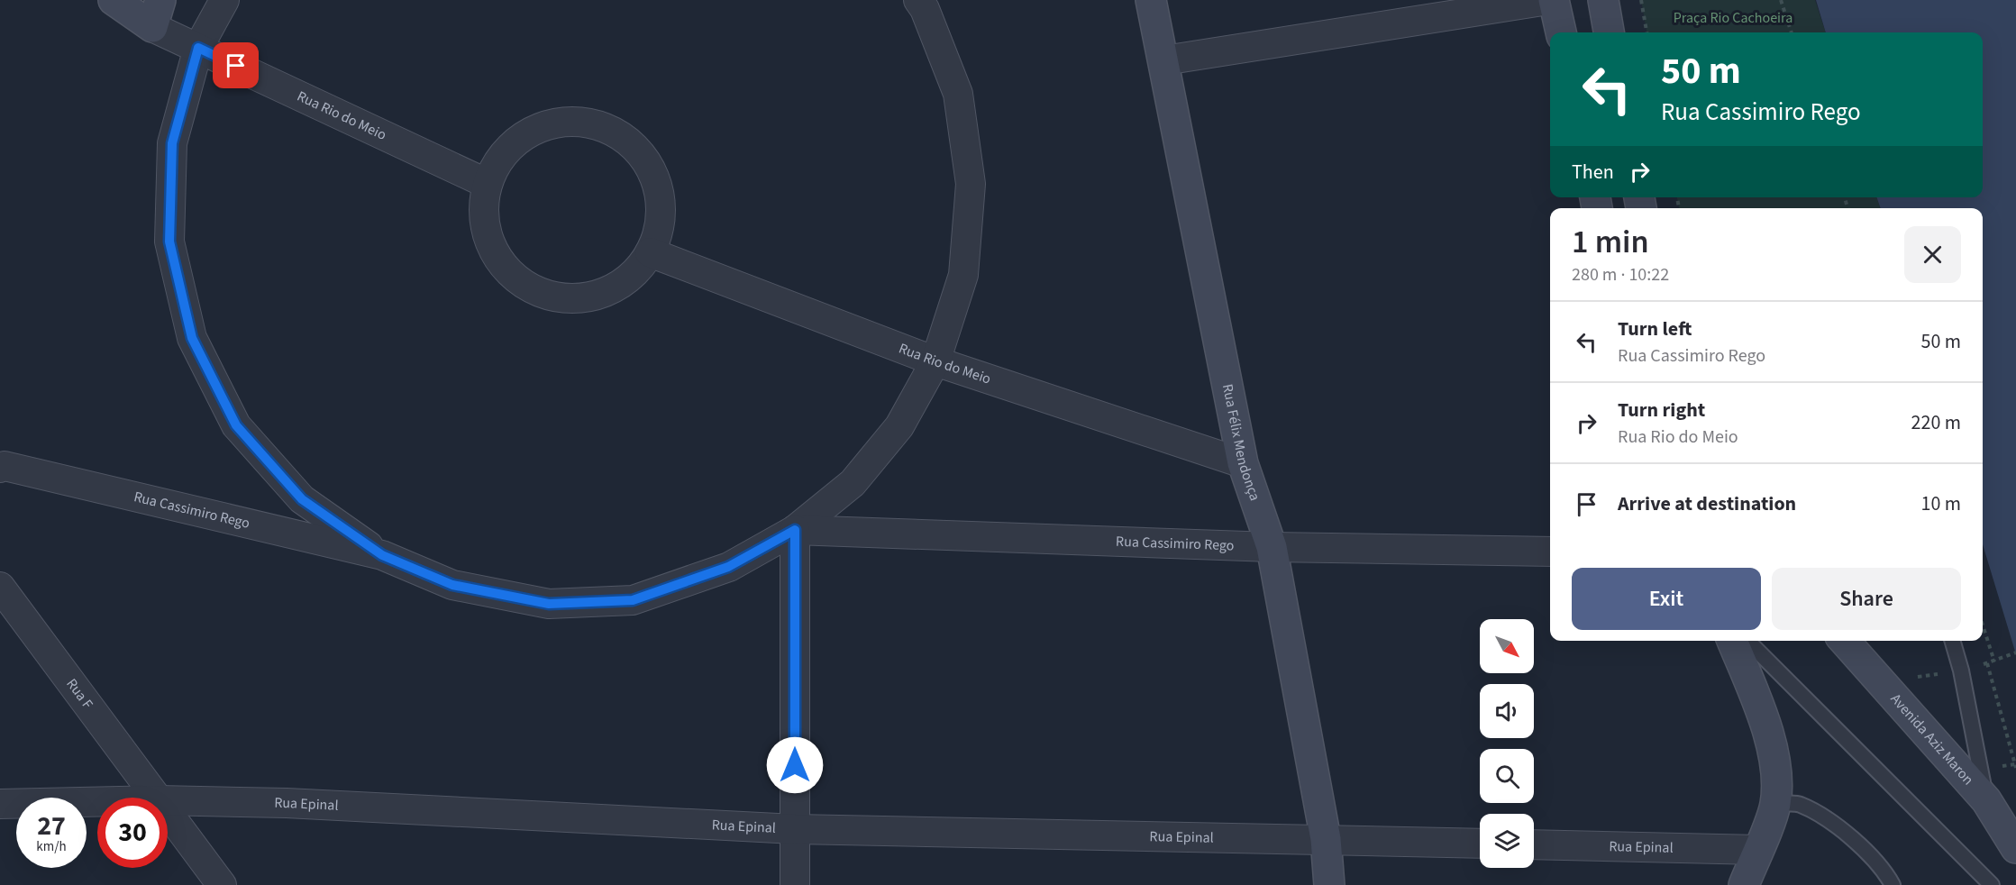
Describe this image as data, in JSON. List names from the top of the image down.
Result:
{
  "streets": {
    "main road": ["Rua Félix Mendonça", "Avenida Aziz Maron"],
    "street": [
      "Rua Rio do Meio",
      "Rua Cassimiro Rego",
      "Rua F",
      "Rua Epinal"
    ]
  },
  "crossings": [
    ["Rua Rio do Meio", "Rua Félix Mendonça"],
    ["Rua Rio do Meio", "Rua Cassimiro Rego"],
    ["Rua Félix Mendonça", "Rua Cassimiro Rego"],
    ["Rua Félix Mendonça", "Rua Epinal"]
  ],
  "parks": ["Praça Rio Cachoeira"],
  "north": "bottom right",
  "page": {
    "turn": ["50 m", "Rua Cassimiro Rego"],
    "then": "Then",
    "heading": ["1 min", "280 m · 10:22"],
    "list": [
      {
        "name": "Turn left",
        "note": "Rua Cassimiro Rego",
        "value": "50 m"
      },
      {
        "name": "Turn right",
        "note": "Rua Rio do Meio",
        "value": "220 m"
      },
      {
        "name": "Arrive at destination",
        "value": "10 m"
      }
    ],
    "buttons": ["Exit", "Share"],
    "speed": "27 km/h",
    "limit": "30"
  }
}
